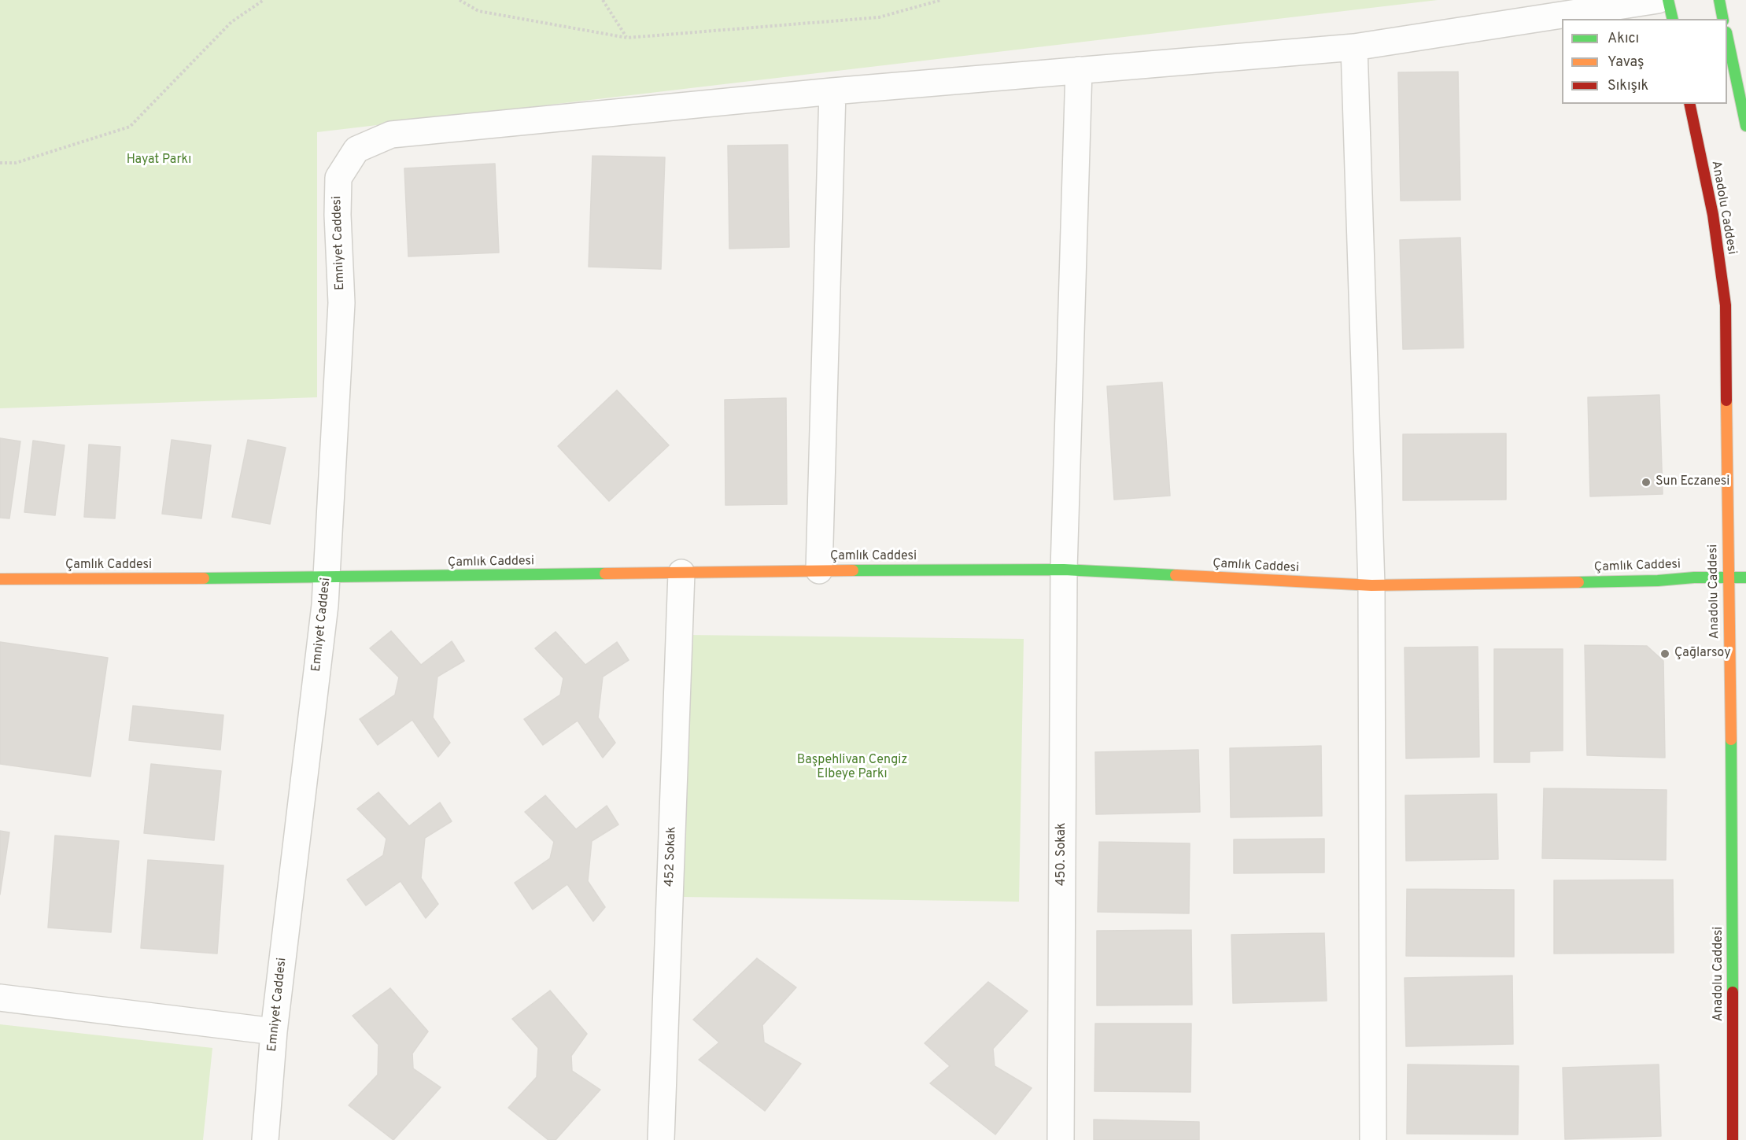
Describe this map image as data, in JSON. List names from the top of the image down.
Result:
{
  "streets": {
    "street": [
      "Anadolu Caddesi",
      "Emniyet Caddesi",
      "Çamlık Caddesi",
      "450. Sokak",
      "452 Sokak"
    ]
  },
  "crossings": [
    ["Anadolu Caddesi", "Çamlık Caddesi"],
    ["Emniyet Caddesi", "Çamlık Caddesi"],
    ["Emniyet Caddesi", "450. Sokak"],
    ["Çamlık Caddesi", "450. Sokak"],
    ["Çamlık Caddesi", "452 Sokak"]
  ],
  "parks": ["Hayat Parkı", "Başpehlivan Cengiz Elbeye Parkı"],
  "places": ["Sun Eczanesi", "Çağlarsoy"],
  "legend": ["Akıcı", "Yavaş", "Sıkışık"]
}
